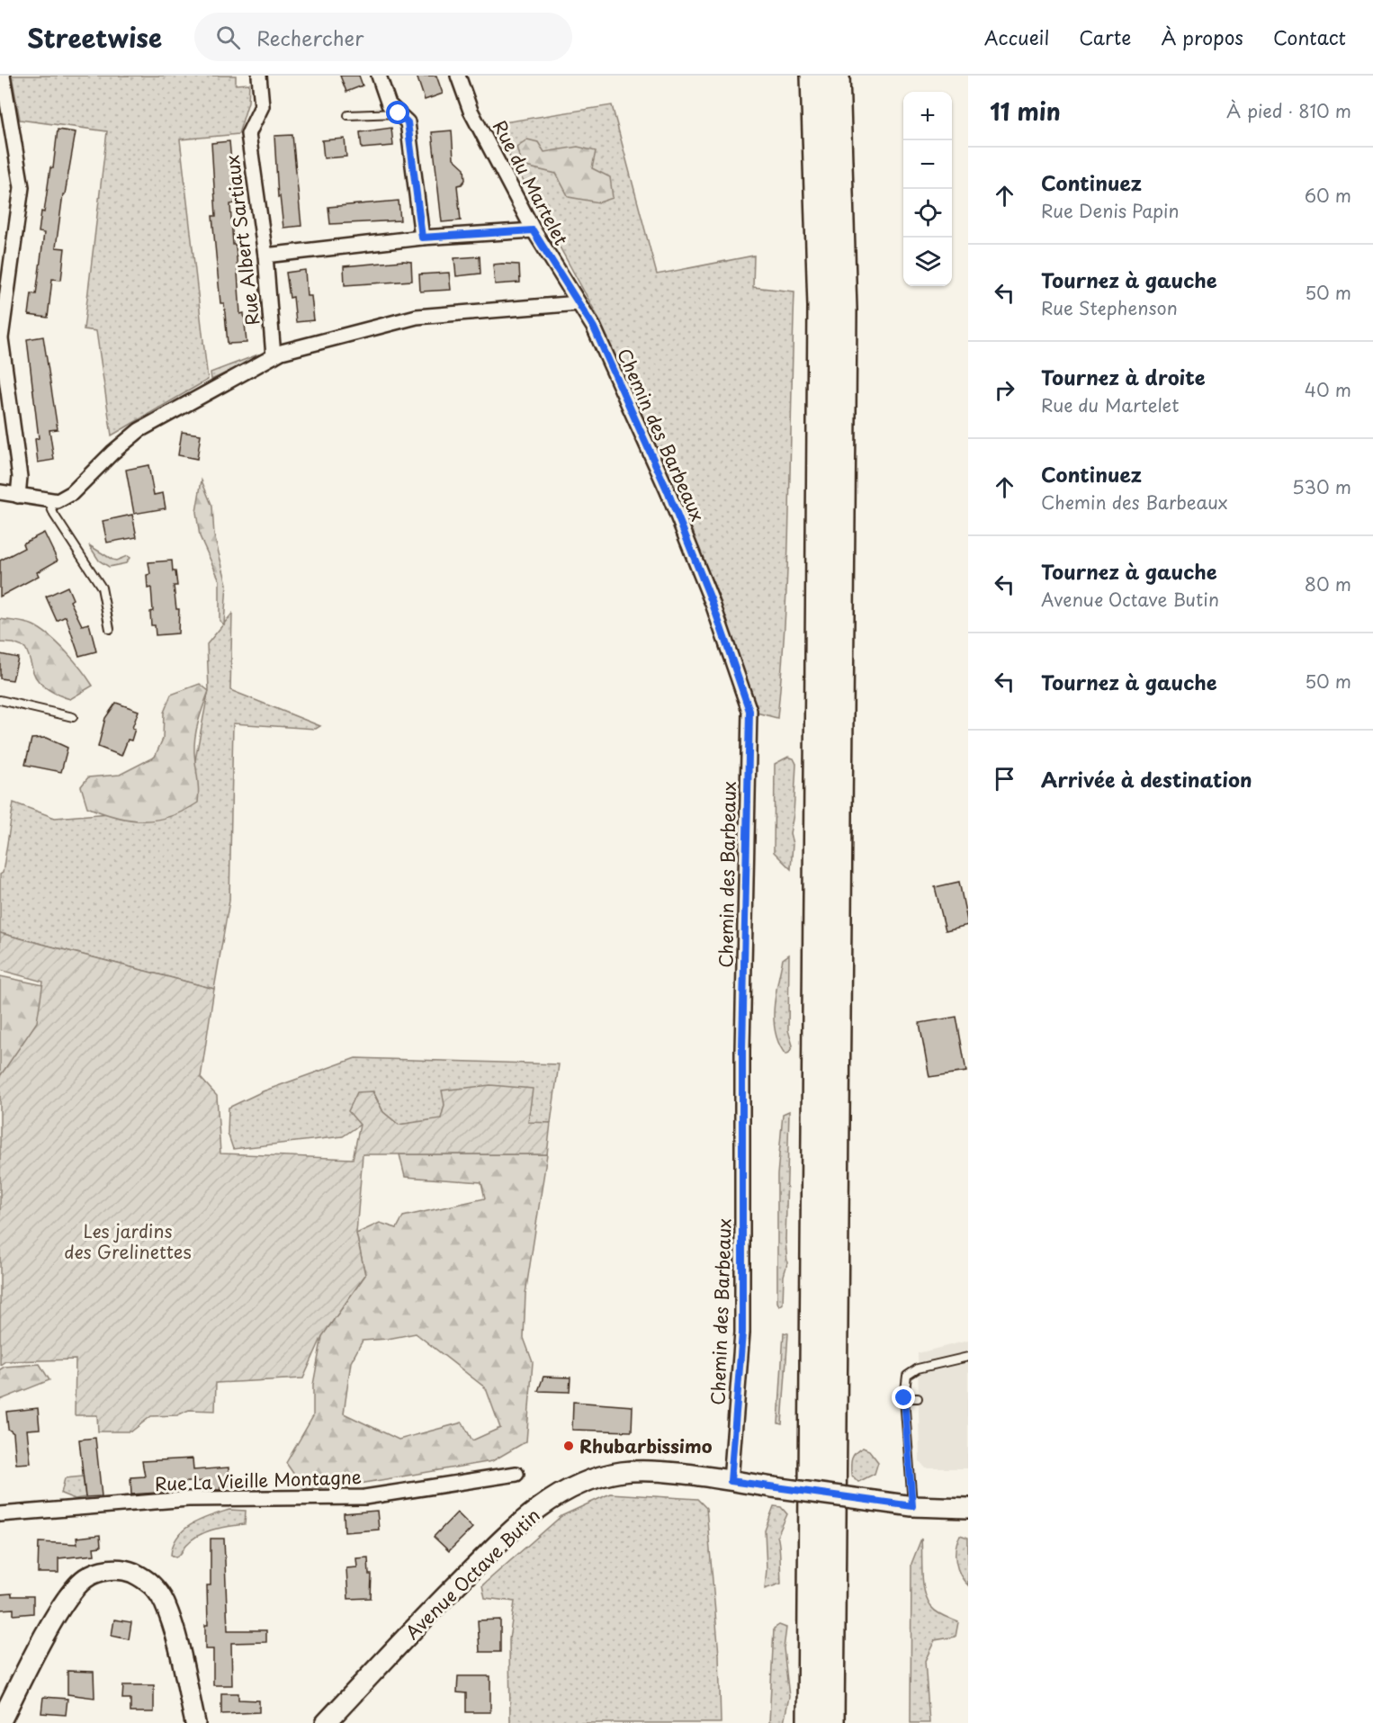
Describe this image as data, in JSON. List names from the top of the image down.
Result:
{
  "streets": {
    "main road": ["Avenue Octave Butin"],
    "street": [
      "Rue du Martelet",
      "Rue Albert Sartiaux",
      "Chemin des Barbeaux",
      "Rue La Vieille Montagne"
    ]
  },
  "crossings": [
    ["Rue du Martelet", "Chemin des Barbeaux"],
    ["Chemin des Barbeaux", "Avenue Octave Butin"]
  ],
  "parks": ["Les jardins des Grelinettes"],
  "places": ["Rhubarbissimo"],
  "page": {
    "header": "Streetwise",
    "search": "Rechercher",
    "nav": [
      "Accueil",
      "Carte",
      "À propos",
      "Contact"
    ],
    "heading": ["11 min", "À pied · 810 m"],
    "map_buttons": ["+", "−"],
    "list": [
      ["Continuez", "Rue Denis Papin", "60 m"],
      ["Tournez à gauche", "Rue Stephenson", "50 m"],
      ["Tournez à droite", "Rue du Martelet", "40 m"],
      ["Continuez", "Chemin des Barbeaux", "530 m"],
      ["Tournez à gauche", "Avenue Octave Butin", "80 m"],
      ["Tournez à gauche", "50 m"],
      "Arrivée à destination"
    ]
  }
}
